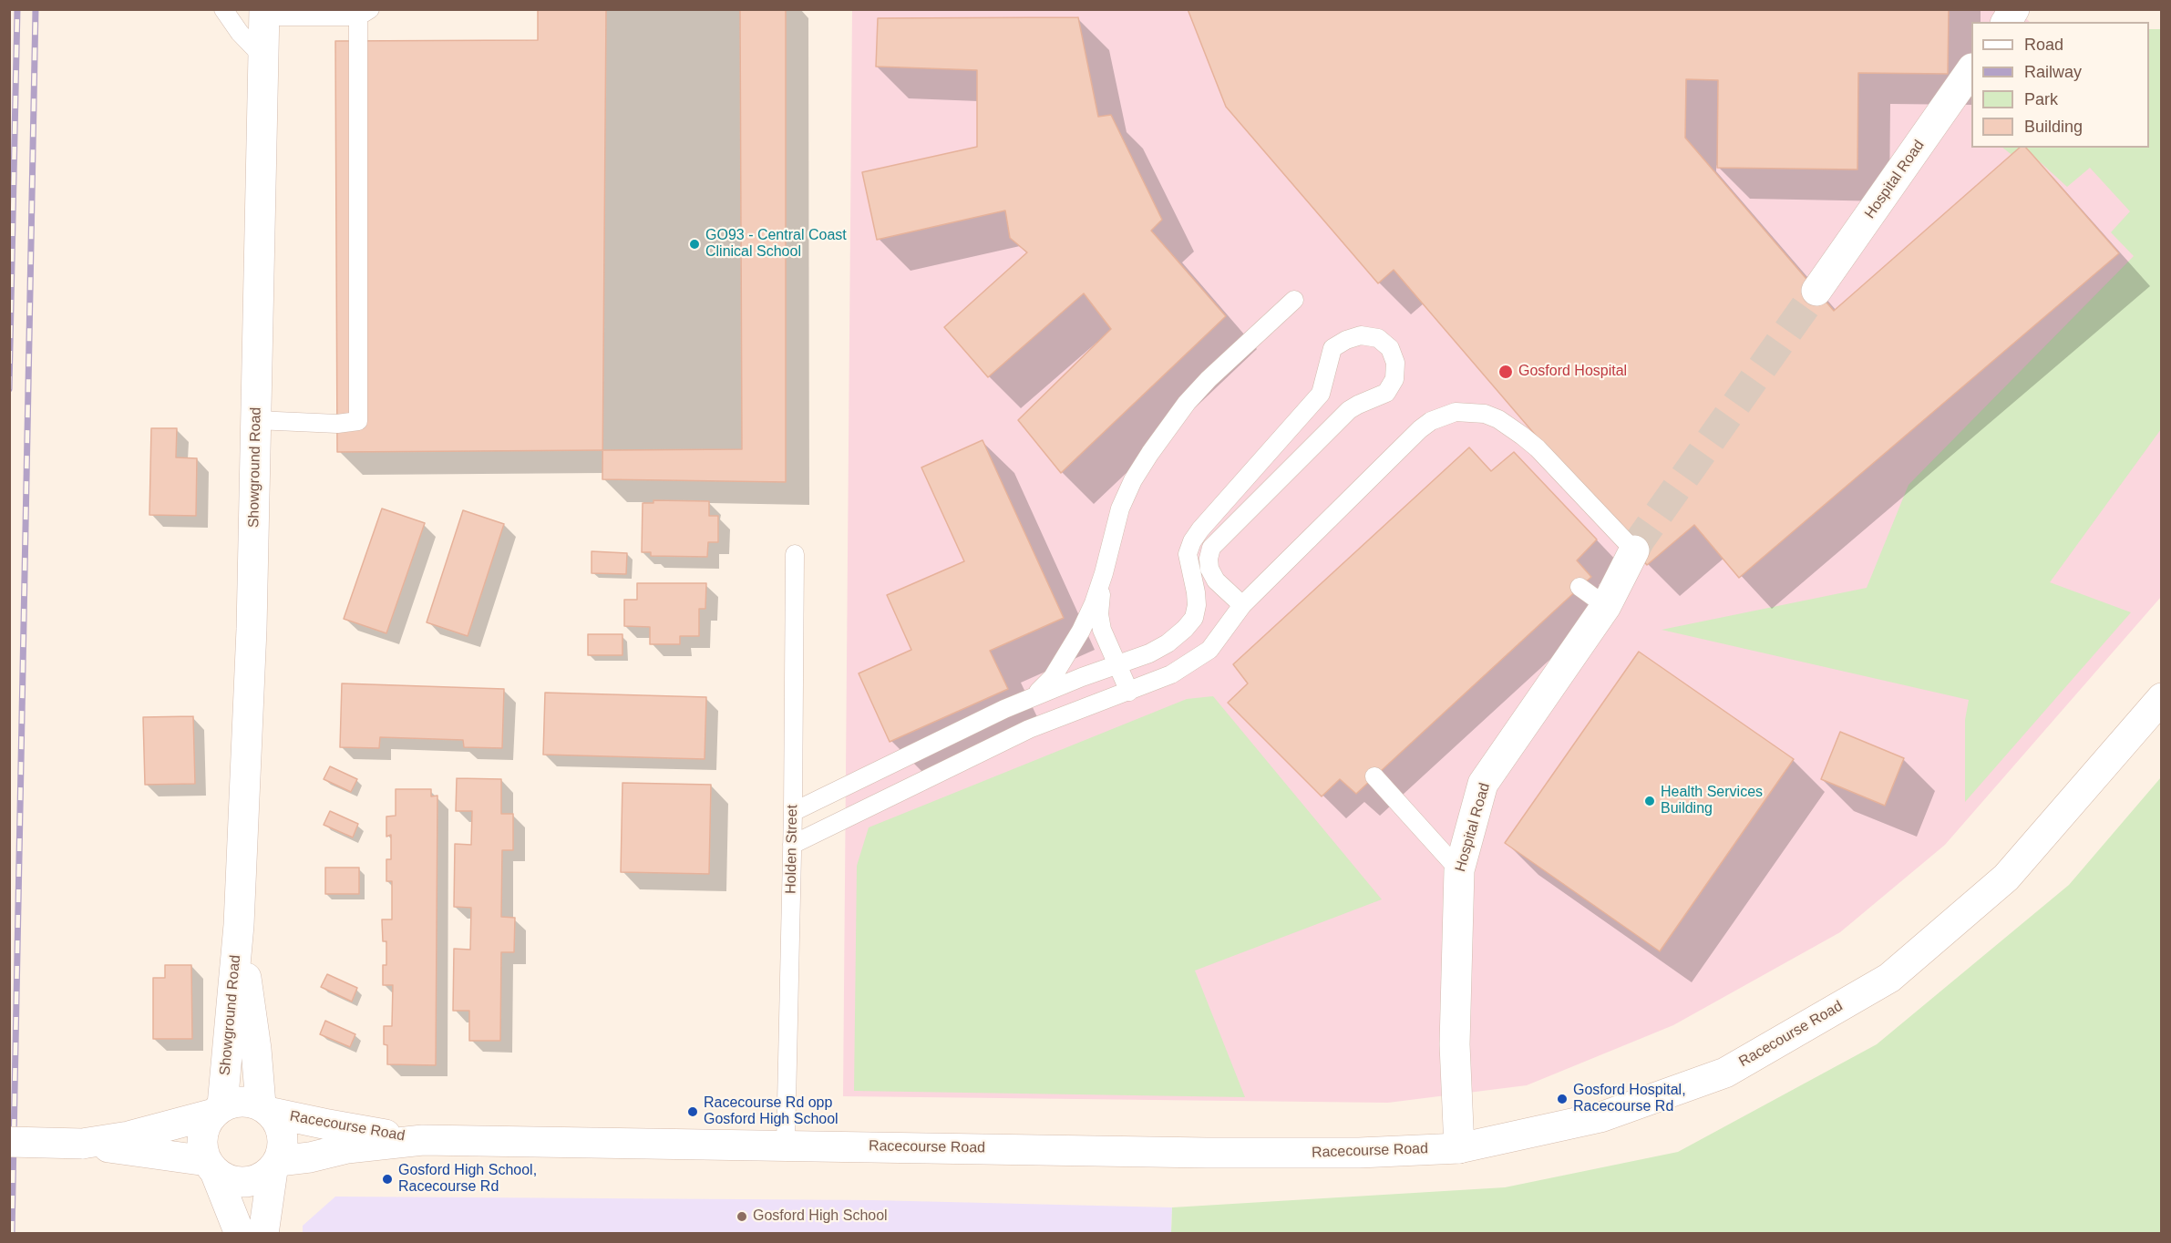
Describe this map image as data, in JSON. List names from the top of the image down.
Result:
{
  "streets": {
    "main road": ["Hospital Road", "Showground Road", "Racecourse Road"],
    "lane": ["Holden Street"]
  },
  "crossings": [
    ["Hospital Road", "Racecourse Road"],
    ["Showground Road", "Racecourse Road"],
    ["Holden Street", "Racecourse Road"]
  ],
  "places": [
    "GO93 - Central Coast Clinical School",
    "Gosford Hospital",
    "Health Services Building",
    "Gosford Hospital, Racecourse Rd",
    "Racecourse Rd opp Gosford High School",
    "Gosford High School, Racecourse Rd",
    "Gosford High School"
  ],
  "legend": [
    "Road",
    "Railway",
    "Park",
    "Building"
  ]
}
